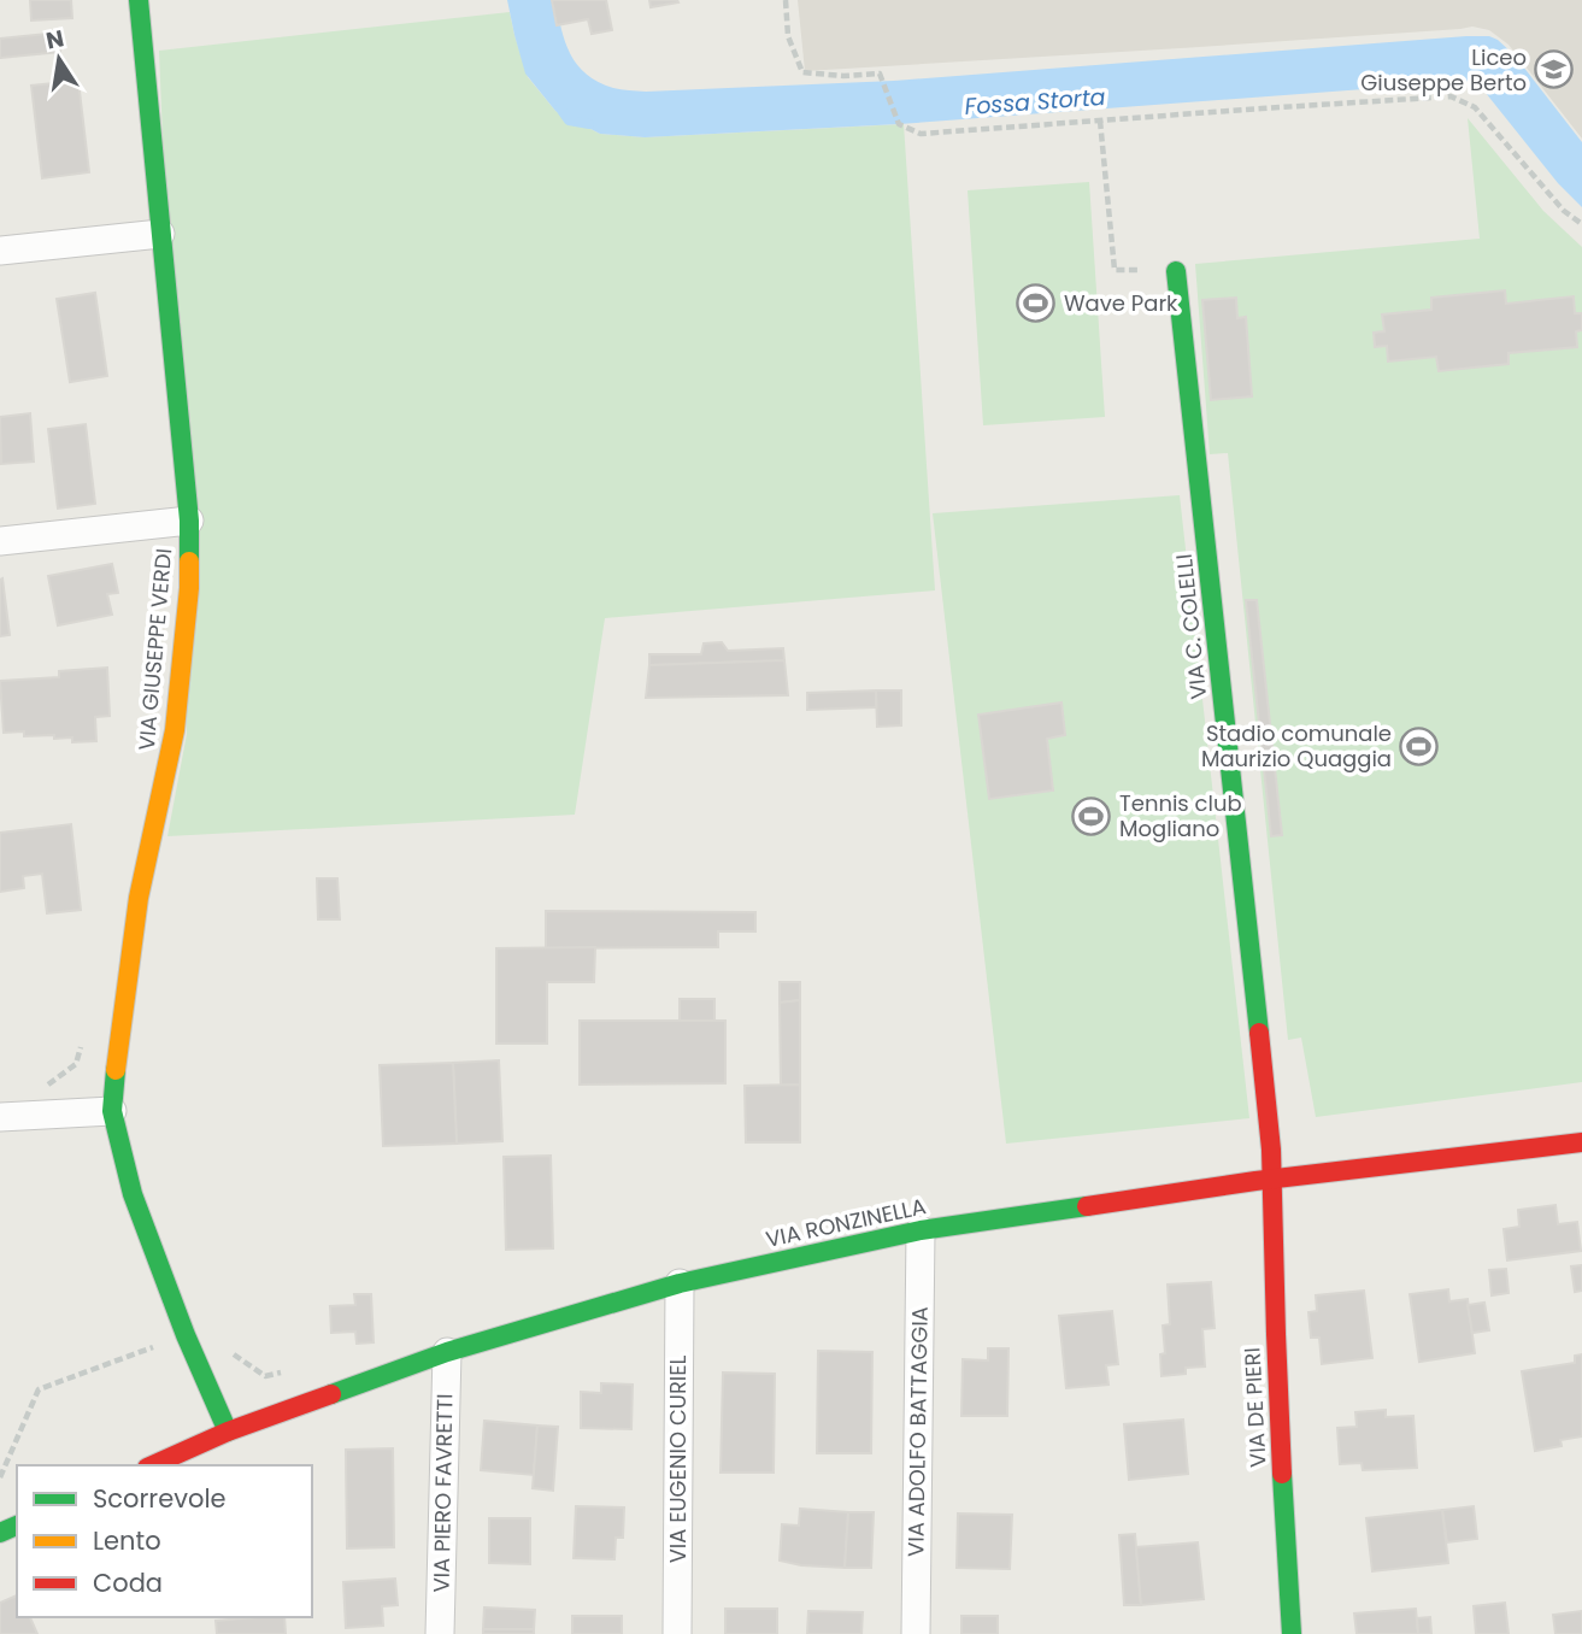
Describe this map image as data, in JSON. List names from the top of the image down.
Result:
{
  "streets": {
    "street": [
      "VIA C. COLELLI",
      "VIA GIUSEPPE VERDI",
      "VIA RONZINELLA",
      "VIA DE PIERI",
      "VIA ADOLFO BATTAGGIA",
      "VIA EUGENIO CURIEL",
      "VIA PIERO FAVRETTI"
    ]
  },
  "crossings": [
    ["VIA C. COLELLI", "VIA RONZINELLA"],
    ["VIA C. COLELLI", "VIA DE PIERI"],
    ["VIA GIUSEPPE VERDI", "VIA RONZINELLA"],
    ["VIA RONZINELLA", "VIA DE PIERI"],
    ["VIA RONZINELLA", "VIA ADOLFO BATTAGGIA"],
    ["VIA RONZINELLA", "VIA EUGENIO CURIEL"],
    ["VIA RONZINELLA", "VIA PIERO FAVRETTI"]
  ],
  "water": ["Fossa Storta"],
  "places": {
    "school or university": ["Liceo Giuseppe Berto"],
    "sports": ["Wave Park", "Stadio comunale Maurizio Quaggia", "Tennis club Mogliano"]
  },
  "legend": ["Scorrevole", "Lento", "Coda"],
  "north": "top"
}
